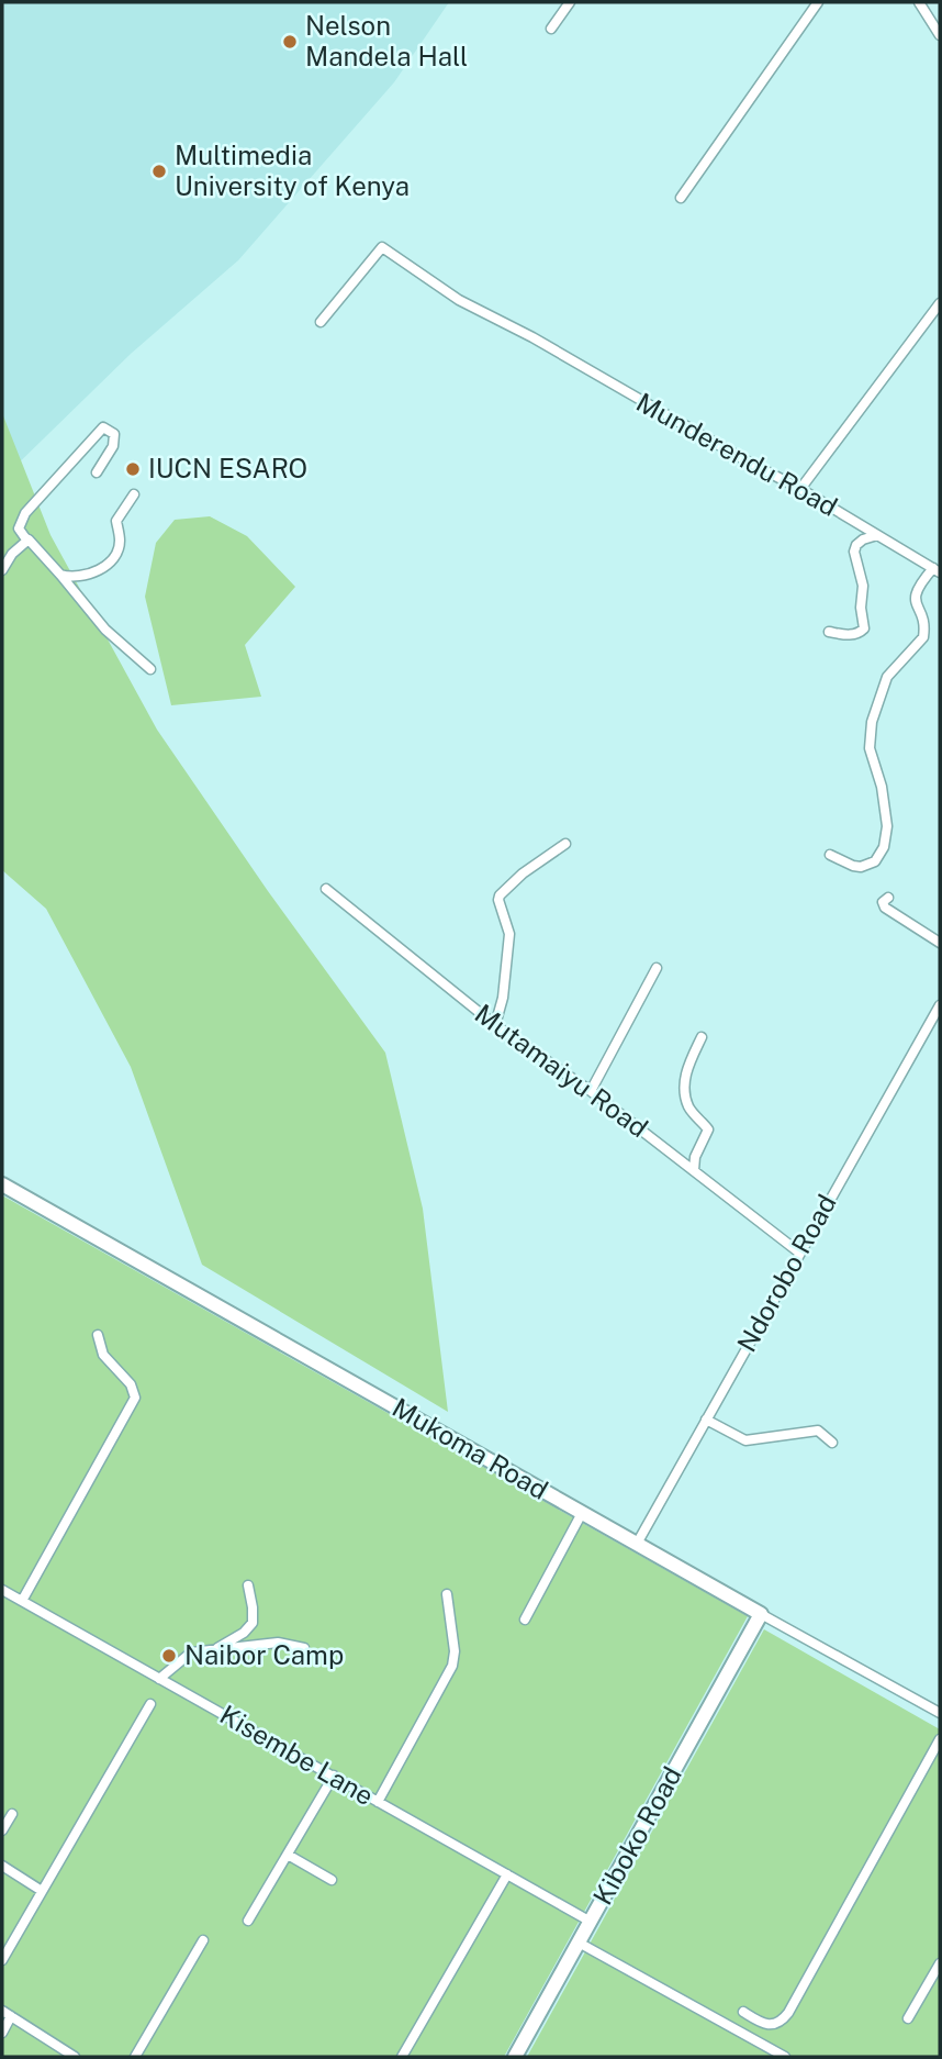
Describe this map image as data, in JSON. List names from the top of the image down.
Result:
{
  "streets": {
    "street": [
      "Munderendu Road",
      "Mutamaiyu Road",
      "Ndorobo Road",
      "Mukoma Road",
      "Kisembe Lane",
      "Kiboko Road"
    ]
  },
  "crossings": [
    ["Mutamaiyu Road", "Ndorobo Road"],
    ["Ndorobo Road", "Mukoma Road"],
    ["Mukoma Road", "Kiboko Road"],
    ["Kisembe Lane", "Kiboko Road"]
  ],
  "places": [
    "Nelson Mandela Hall",
    "Multimedia University of Kenya",
    "IUCN ESARO",
    "Naibor Camp"
  ]
}
